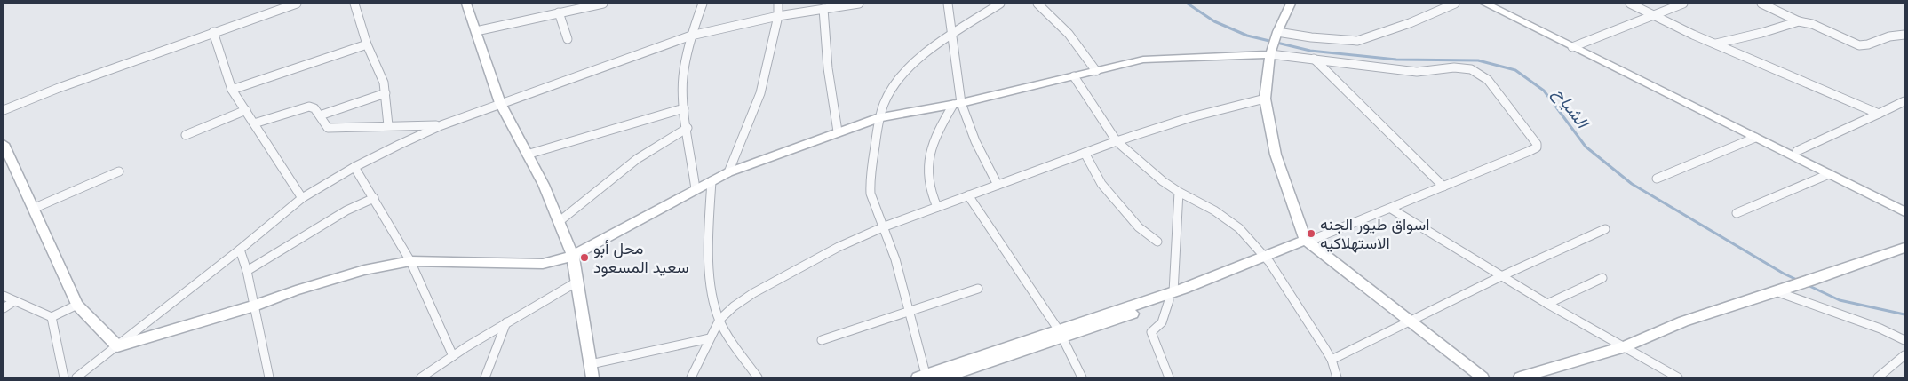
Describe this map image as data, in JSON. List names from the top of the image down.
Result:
{
  "water": ["الشياح"],
  "places": ["اسواق طيور الجنه الاستهلاكيه", "محل أبو سعيد المسعود"]
}
